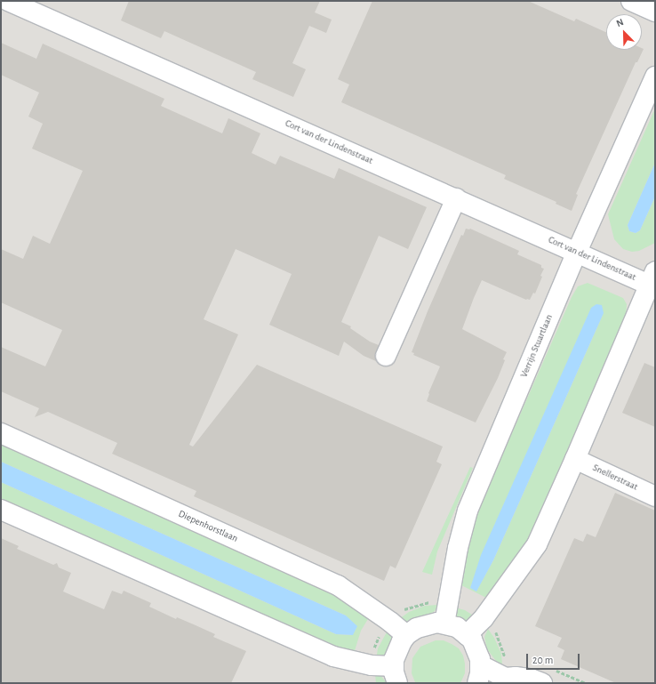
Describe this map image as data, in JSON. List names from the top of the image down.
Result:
{
  "streets": {
    "street": [
      "Cort van der Lindenstraat",
      "Verrijn Stuartlaan",
      "Snellerstraat",
      "Diepenhorstlaan"
    ]
  },
  "crossings": [
    ["Cort van der Lindenstraat", "Verrijn Stuartlaan"]
  ],
  "scale_bar": "20 m",
  "north": "top left"
}
